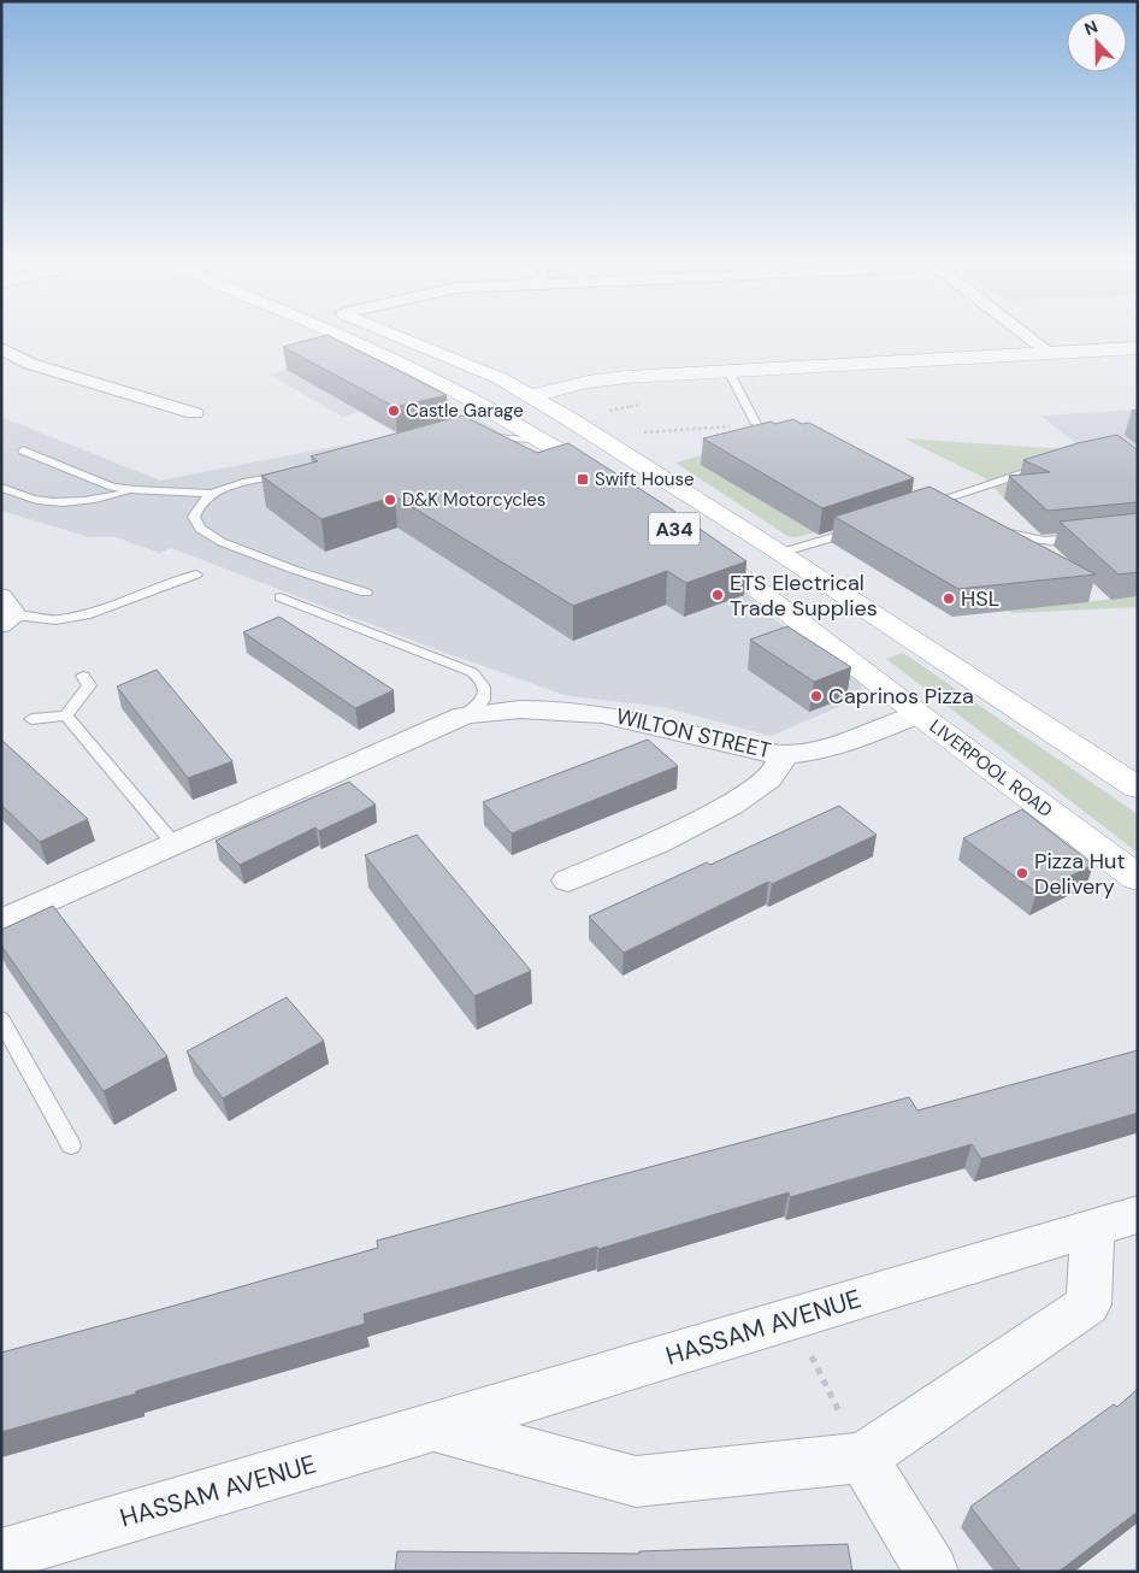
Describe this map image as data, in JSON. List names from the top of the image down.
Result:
{
  "streets": {
    "highway": ["A34", "LIVERPOOL ROAD"],
    "street": ["WILTON STREET", "HASSAM AVENUE"]
  },
  "crossings": [
    ["WILTON STREET", "LIVERPOOL ROAD"]
  ],
  "places": {
    "other": [
      "Castle Garage",
      "D&K Motorcycles",
      "ETS Electrical Trade Supplies",
      "HSL",
      "Caprinos Pizza",
      "Pizza Hut Delivery"
    ],
    "transit": ["Swift House"]
  },
  "north": "top"
}
